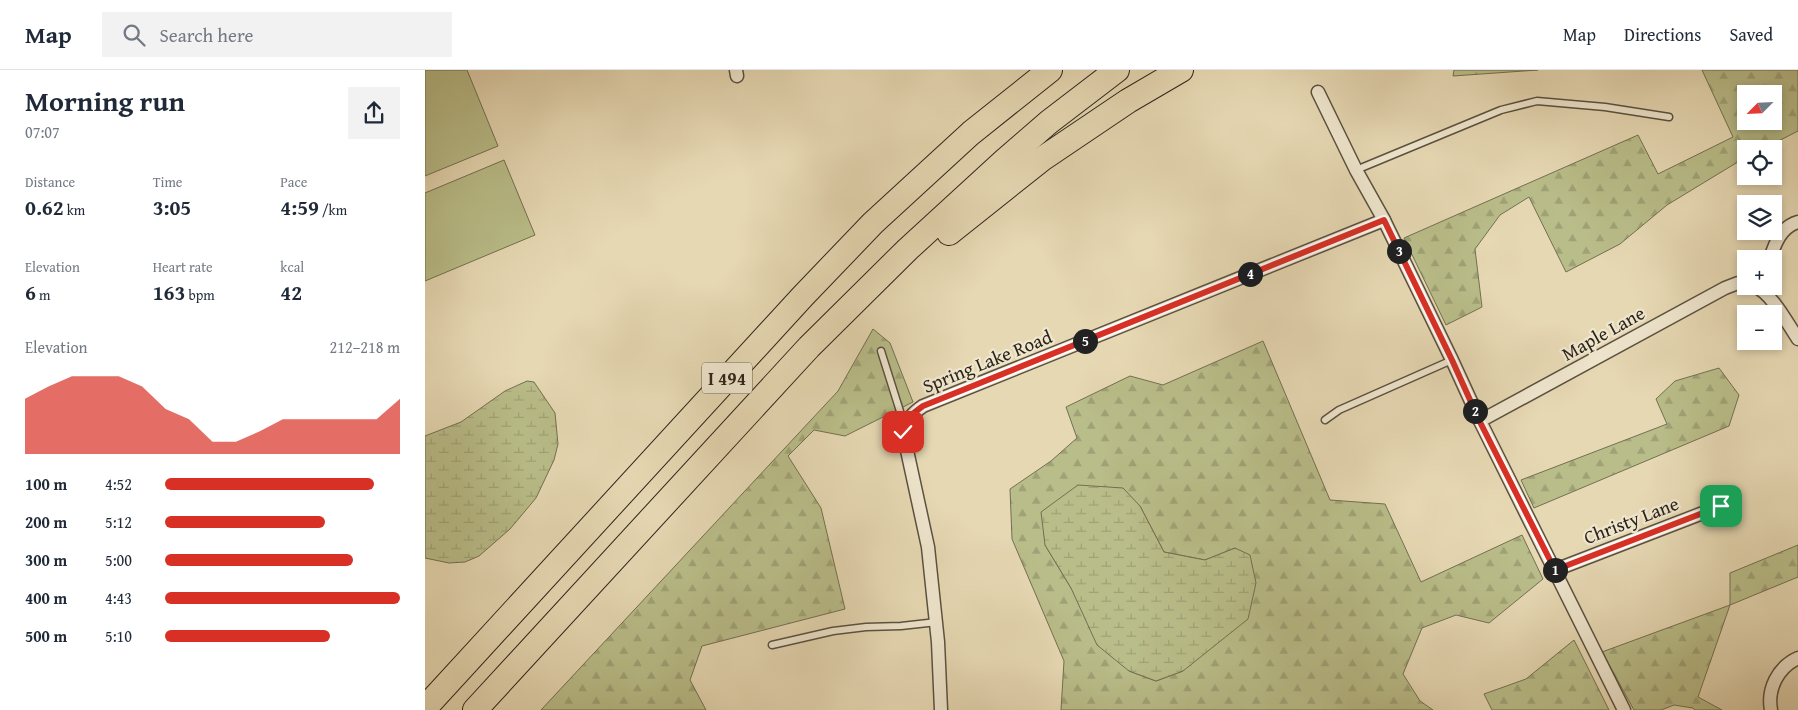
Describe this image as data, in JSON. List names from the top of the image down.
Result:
{
  "streets": {
    "highway": ["I 494"],
    "street": ["Maple Lane", "Spring Lake Road", "Christy Lane"]
  },
  "north": "bottom left",
  "page": {
    "header": "Map",
    "search": "Search here",
    "nav": ["Map", "Directions", "Saved"],
    "heading": ["Morning run", "07:07"],
    "map_buttons": ["+", "−"],
    "stats": [
      ["Distance", "0.62 km"],
      ["Time", "3:05"],
      ["Pace", "4:59 /km"],
      ["Elevation", "6 m"],
      ["Heart rate", "163 bpm"],
      ["kcal", "42"]
    ],
    "pins": [
      "3",
      "4",
      "5",
      "2",
      "1"
    ],
    "chart": ["Elevation", "212–218 m"],
    "list": [
      {
        "name": "100 m",
        "note": "4:52"
      },
      {
        "name": "200 m",
        "note": "5:12"
      },
      {
        "name": "300 m",
        "note": "5:00"
      },
      {
        "name": "400 m",
        "note": "4:43"
      },
      {
        "name": "500 m",
        "note": "5:10"
      }
    ]
  }
}
